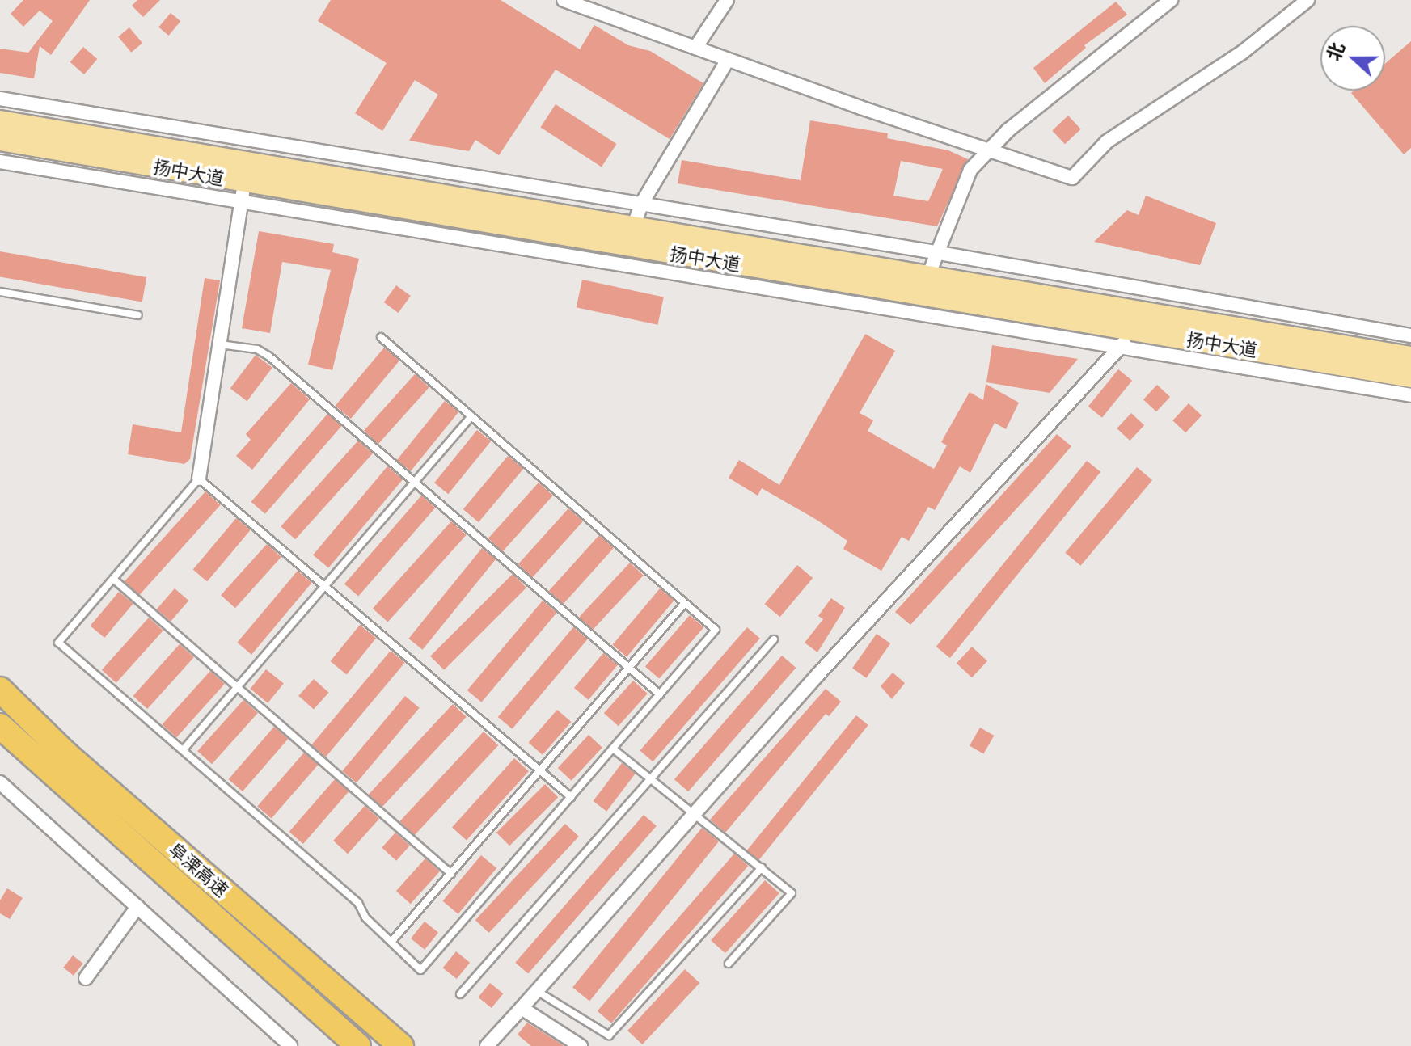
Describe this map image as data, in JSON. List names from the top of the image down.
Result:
{
  "streets": {
    "highway": ["阜溧高速"],
    "main road": ["扬中大道"]
  },
  "north": "left"
}
